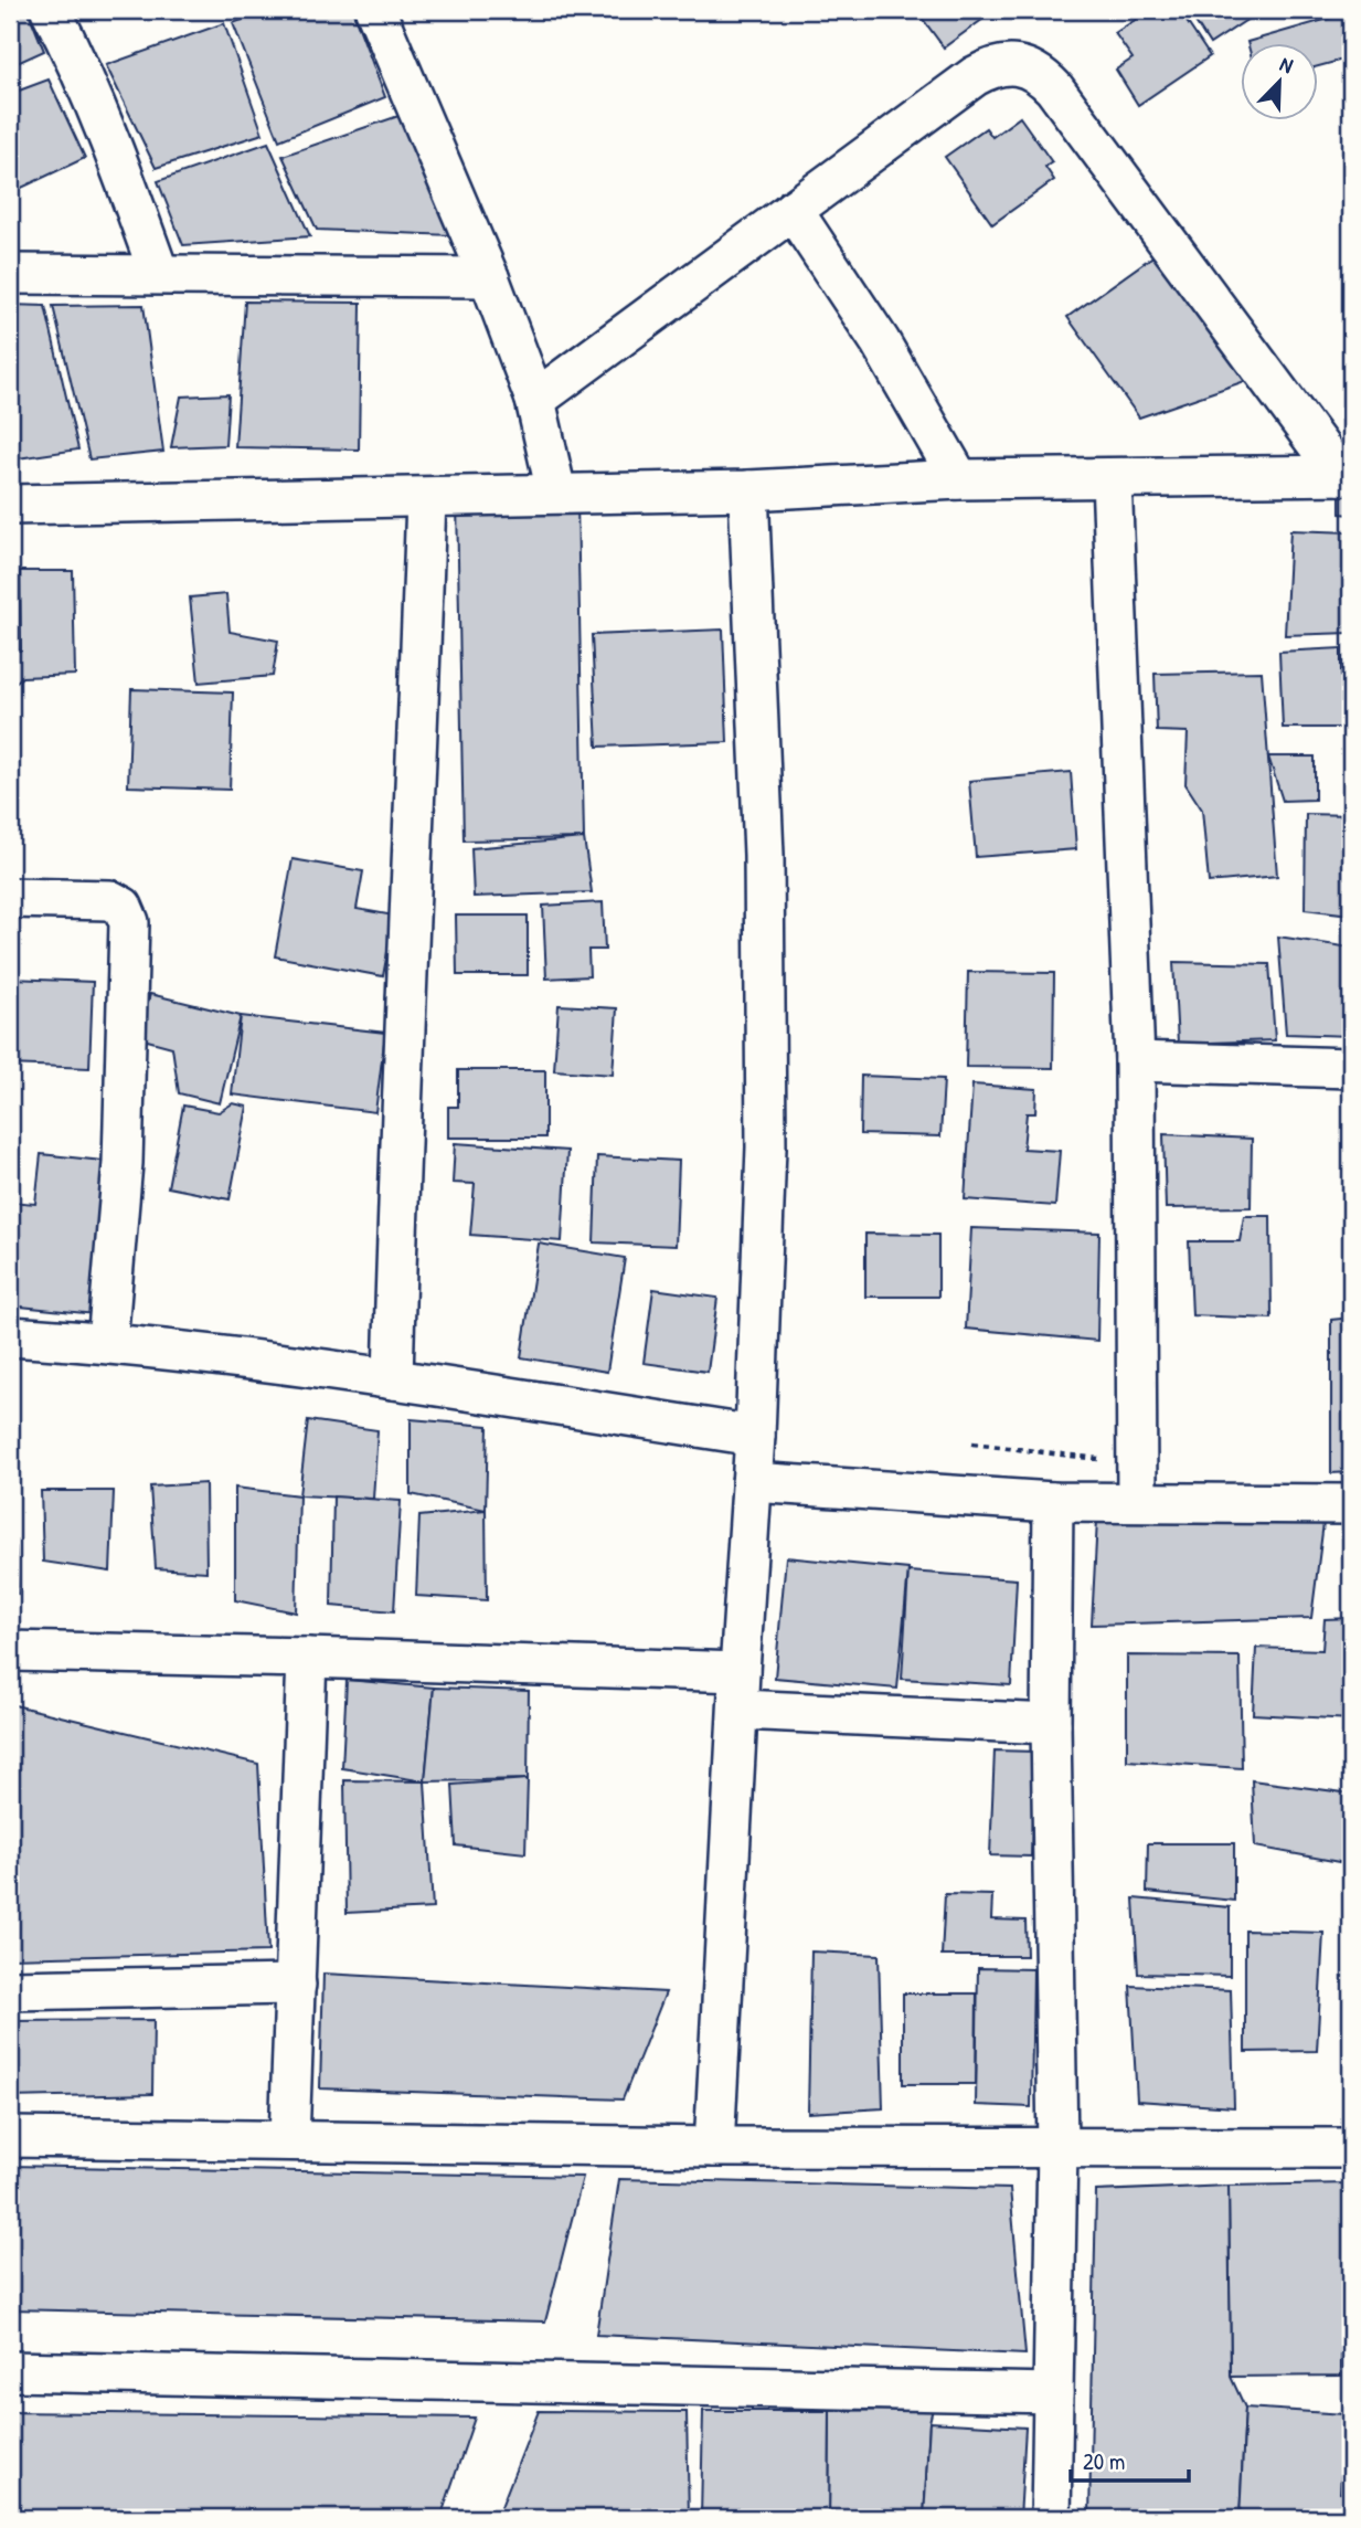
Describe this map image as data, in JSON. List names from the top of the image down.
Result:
{
  "scale_bar": "20 m",
  "north": "top right"
}
